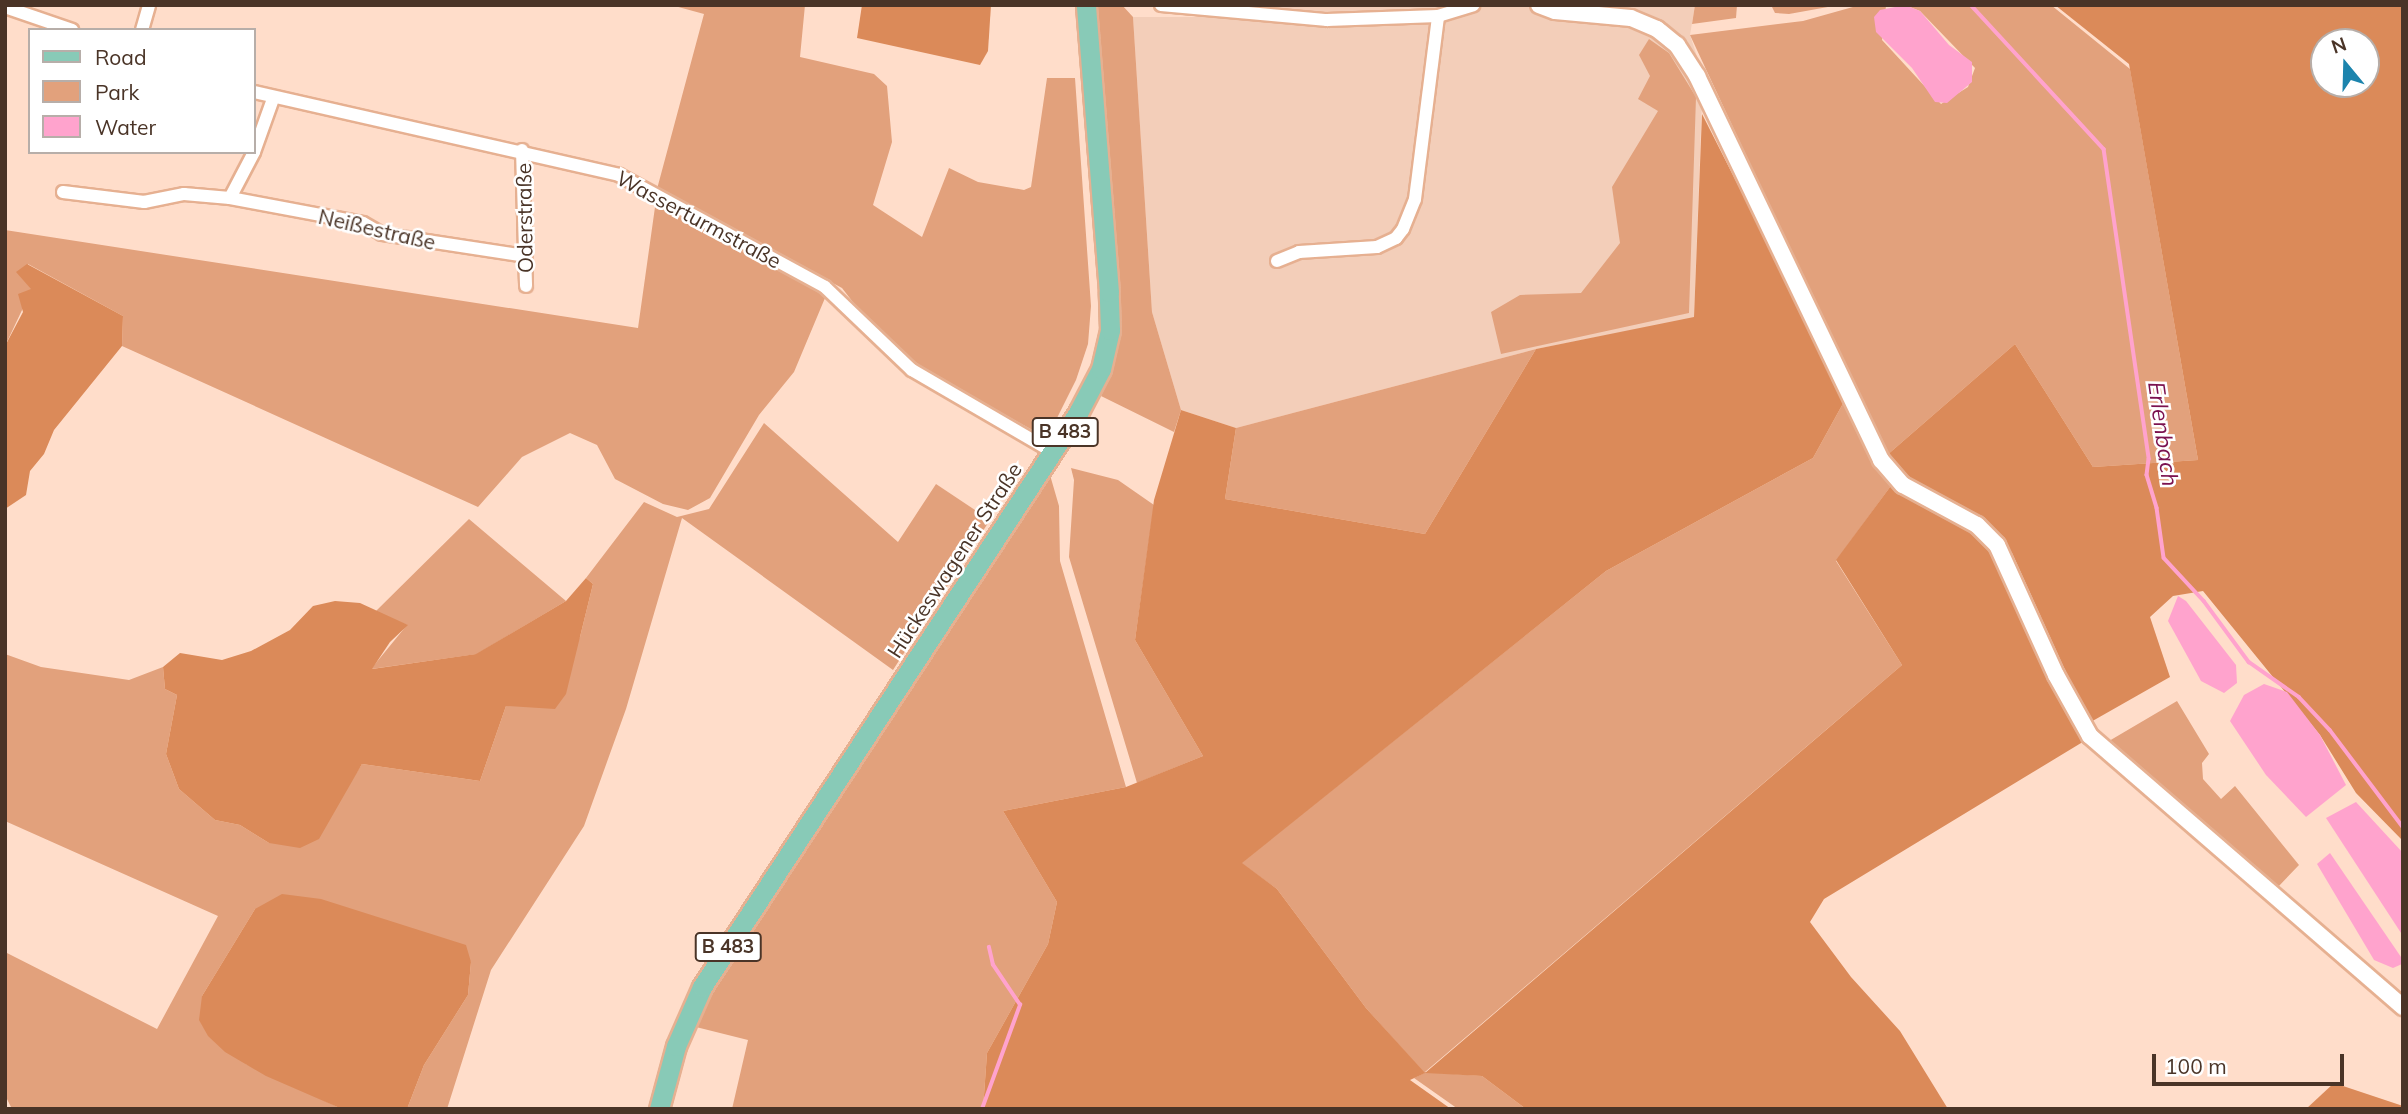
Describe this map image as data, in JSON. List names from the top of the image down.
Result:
{
  "streets": {
    "main road": ["B 483", "Hückeswagener Straße"],
    "street": ["Oderstraße", "Wasserturmstraße", "Neißestraße"]
  },
  "crossings": [
    ["Oderstraße", "Wasserturmstraße"],
    ["Oderstraße", "Neißestraße"],
    ["Wasserturmstraße", "Hückeswagener Straße"]
  ],
  "water": ["Erlenbach"],
  "legend": ["Road", "Park", "Water"],
  "scale_bar": "100 m",
  "north": "top"
}
